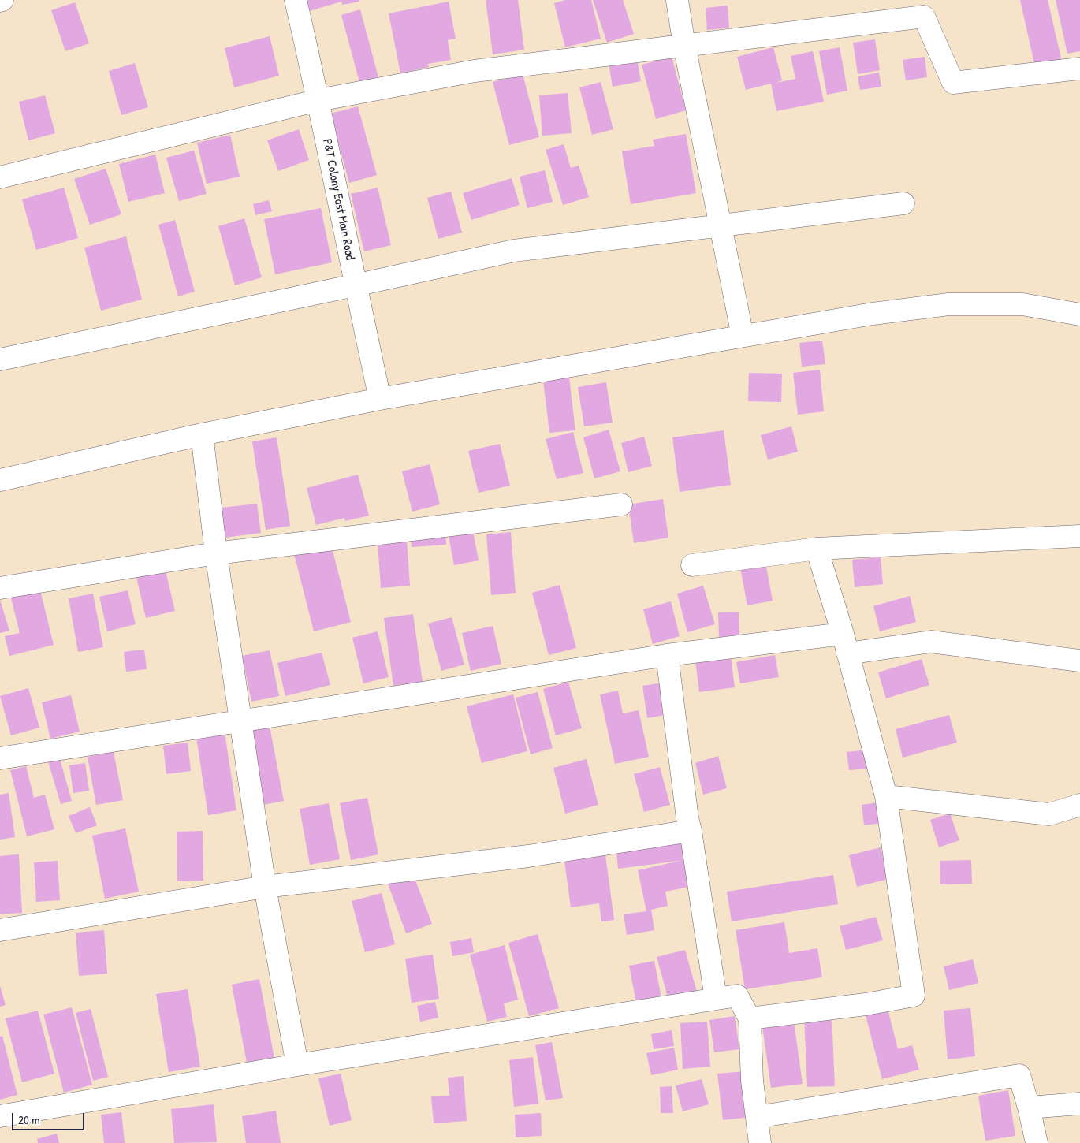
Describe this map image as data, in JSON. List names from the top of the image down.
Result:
{
  "streets": {
    "street": ["P&T Colony East Main Road"]
  },
  "scale_bar": "20 m"
}
